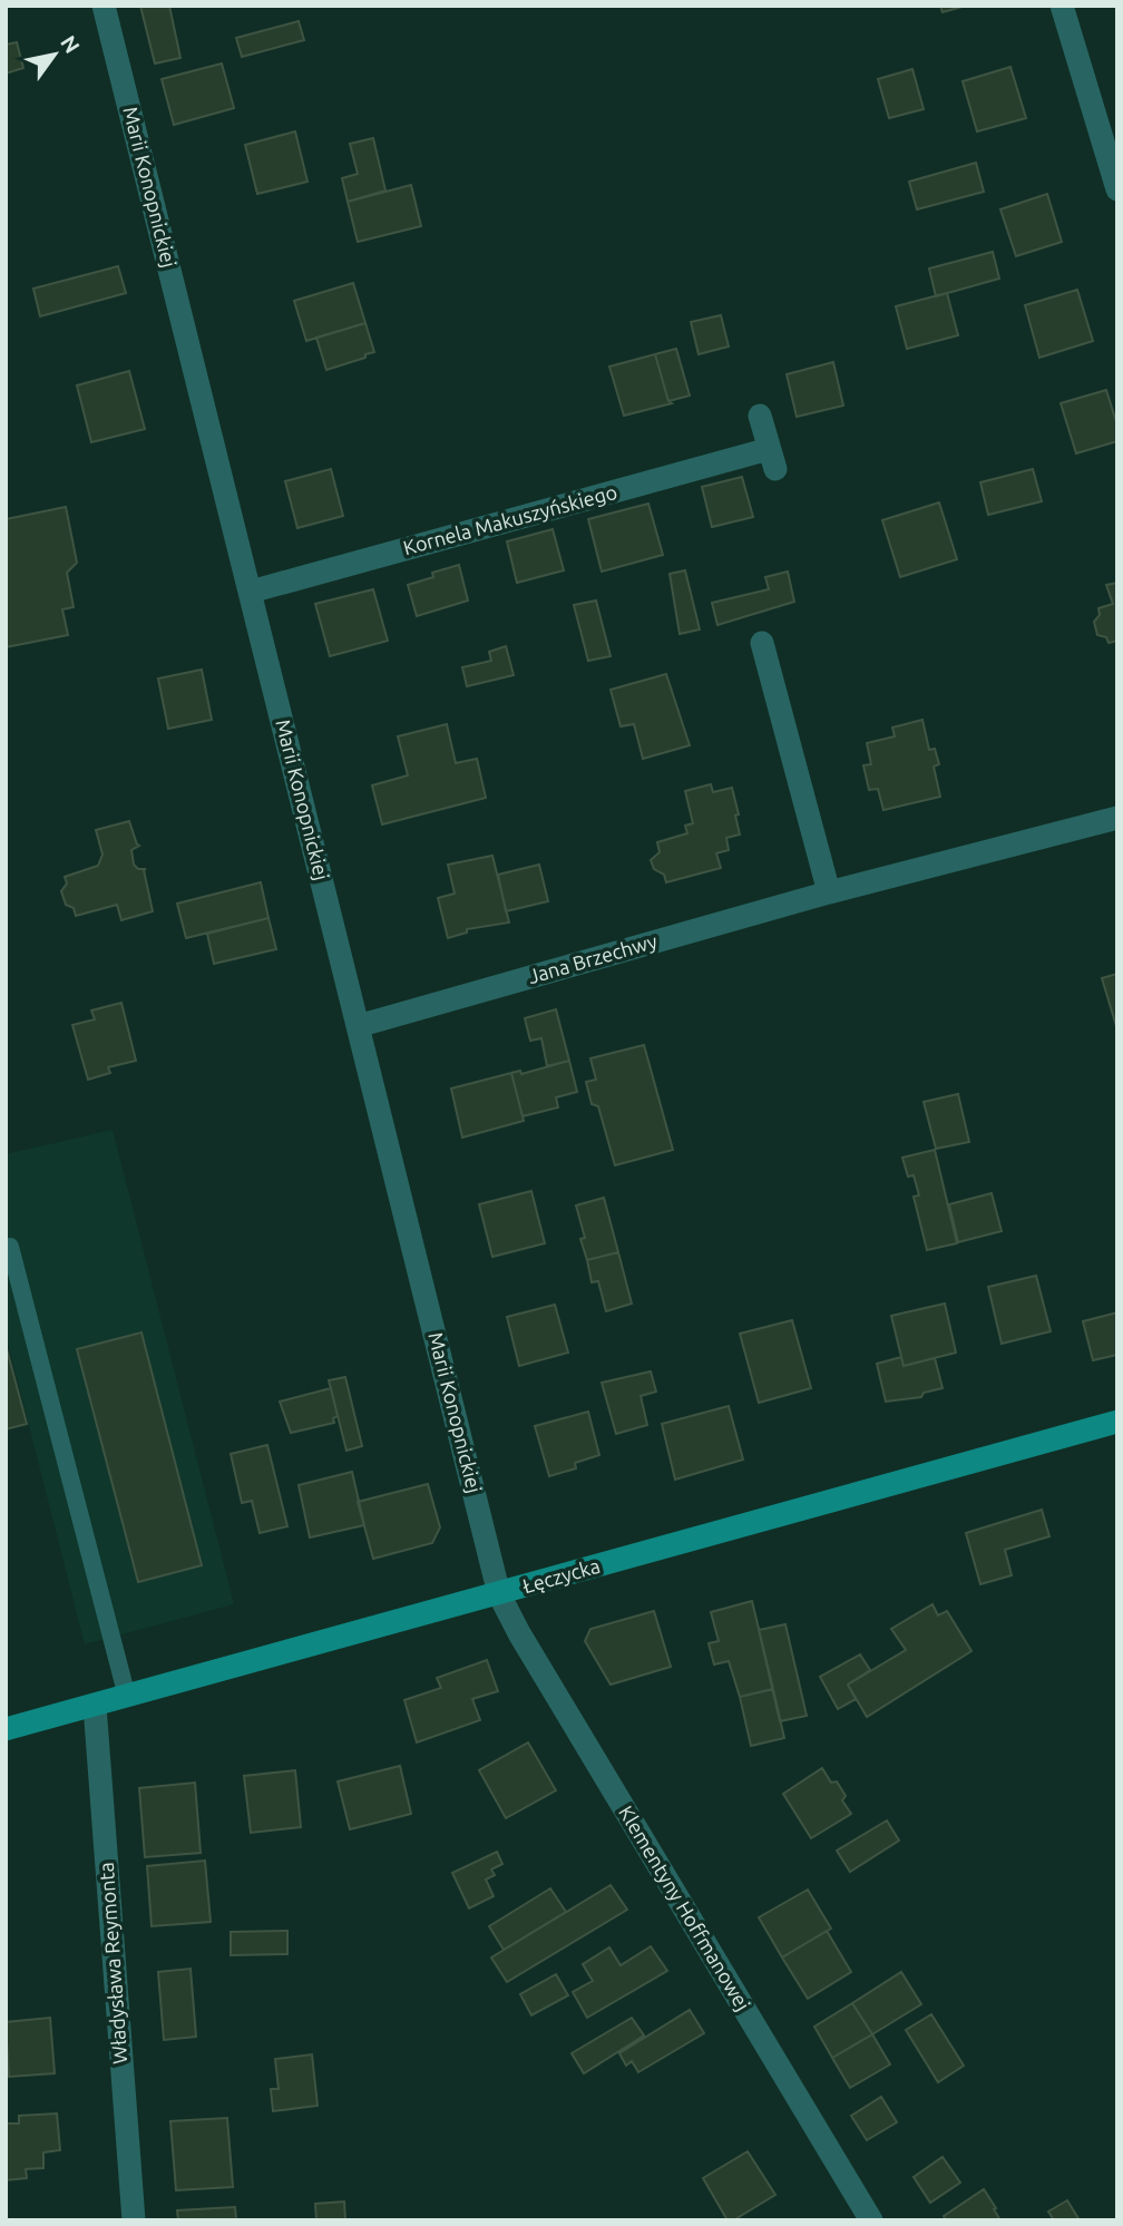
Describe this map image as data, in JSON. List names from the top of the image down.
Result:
{
  "streets": {
    "street": [
      "Marii Konopnickiej",
      "Kornela Makuszyńskiego",
      "Jana Brzechwy",
      "Łęczycka",
      "Klementyny Hoffmanowej",
      "Władysława Reymonta"
    ]
  },
  "crossings": [
    ["Marii Konopnickiej", "Kornela Makuszyńskiego"],
    ["Marii Konopnickiej", "Jana Brzechwy"],
    ["Marii Konopnickiej", "Łęczycka"],
    ["Marii Konopnickiej", "Klementyny Hoffmanowej"],
    ["Łęczycka", "Klementyny Hoffmanowej"],
    ["Łęczycka", "Władysława Reymonta"]
  ],
  "north": "top right"
}
